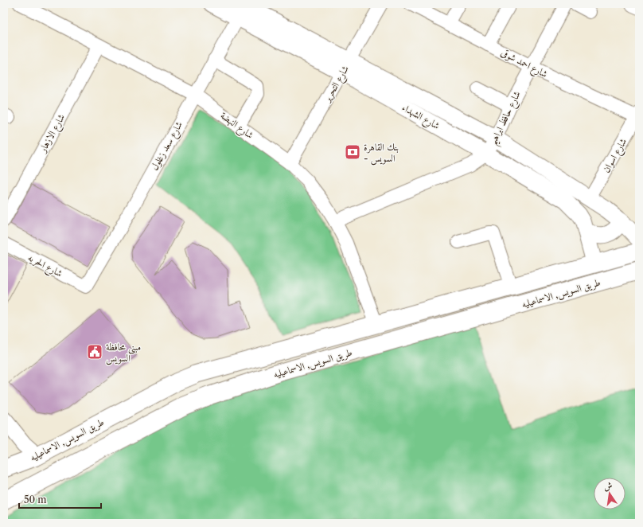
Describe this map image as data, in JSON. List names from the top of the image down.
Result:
{
  "streets": {
    "main road": ["طريق السويس, الاسماعيليه"],
    "street": [
      "شارع احمد شوقى",
      "شارع التحرير",
      "شارع الشهداء",
      "شارع حافظ ابراهيم",
      "شارع النهضة",
      "شارع الازهار",
      "شارع سعد زغلول",
      "شارع اسوان",
      "شارع الحريه"
    ]
  },
  "crossings": [
    ["شارع احمد شوقى", "شارع حافظ ابراهيم"],
    ["شارع احمد شوقى", "شارع اسوان"],
    ["شارع التحرير", "شارع الشهداء"],
    ["شارع التحرير", "شارع النهضة"],
    ["شارع الشهداء", "شارع حافظ ابراهيم"],
    ["شارع الشهداء", "شارع سعد زغلول"],
    ["شارع الشهداء", "شارع اسوان"],
    ["شارع الشهداء", "طريق السويس, الاسماعيليه"],
    ["شارع حافظ ابراهيم", "شارع النهضة"],
    ["شارع النهضة", "شارع الازهار"],
    ["شارع النهضة", "شارع سعد زغلول"],
    ["شارع النهضة", "طريق السويس, الاسماعيليه"],
    ["شارع سعد زغلول", "شارع الحريه"]
  ],
  "places": {
    "bank": ["بنك القاهرة - السويس"],
    "public building": ["مبنى محافظة السويس"]
  },
  "scale_bar": "50 m",
  "north": "top"
}
